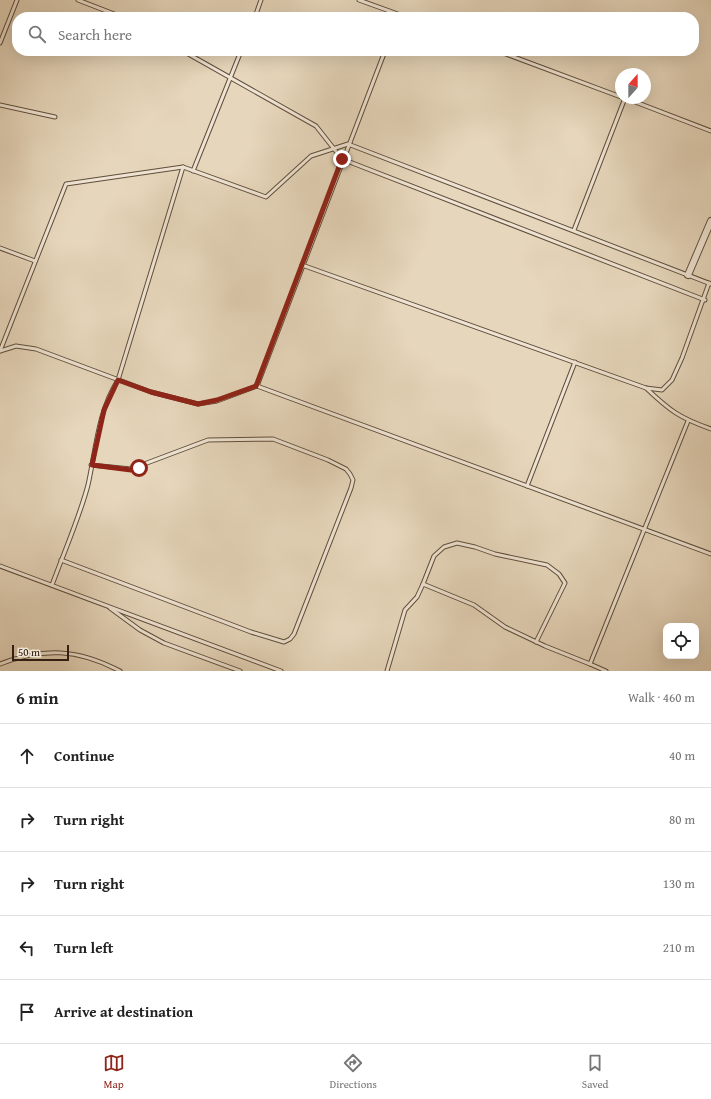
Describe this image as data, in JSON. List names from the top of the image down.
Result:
{
  "scale_bar": "50 m",
  "north": "top",
  "page": {
    "search": "Search here",
    "scale": "50 m",
    "heading": ["6 min", "Walk · 460 m"],
    "list": [
      ["Continue", "40 m"],
      ["Turn right", "80 m"],
      ["Turn right", "130 m"],
      ["Turn left", "210 m"],
      "Arrive at destination"
    ],
    "nav": ["Map", "Directions", "Saved"]
  }
}
